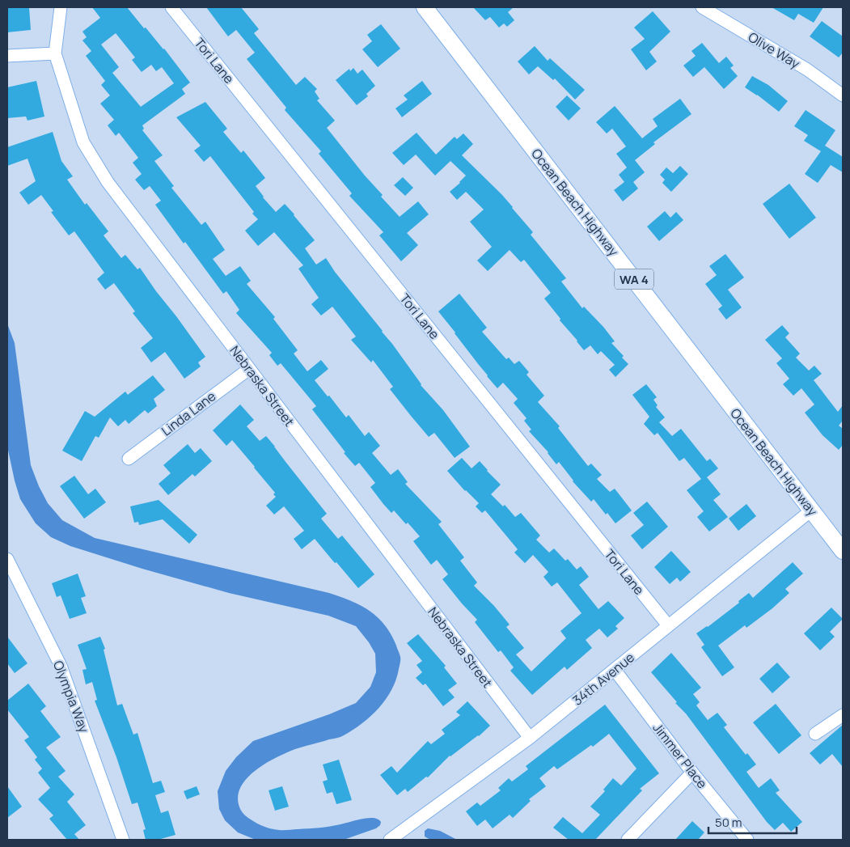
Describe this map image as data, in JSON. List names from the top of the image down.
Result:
{
  "streets": {
    "main road": ["Ocean Beach Highway", "WA 4"],
    "street": [
      "Olive Way",
      "Tori Lane",
      "Nebraska Street",
      "Linda Lane",
      "34th Avenue",
      "Olympia Way",
      "Jimmer Place"
    ]
  },
  "crossings": [
    ["Tori Lane", "34th Avenue"],
    ["Ocean Beach Highway", "34th Avenue"],
    ["Nebraska Street", "Linda Lane"],
    ["Nebraska Street", "34th Avenue"],
    ["34th Avenue", "Jimmer Place"]
  ],
  "scale_bar": "50 m"
}
